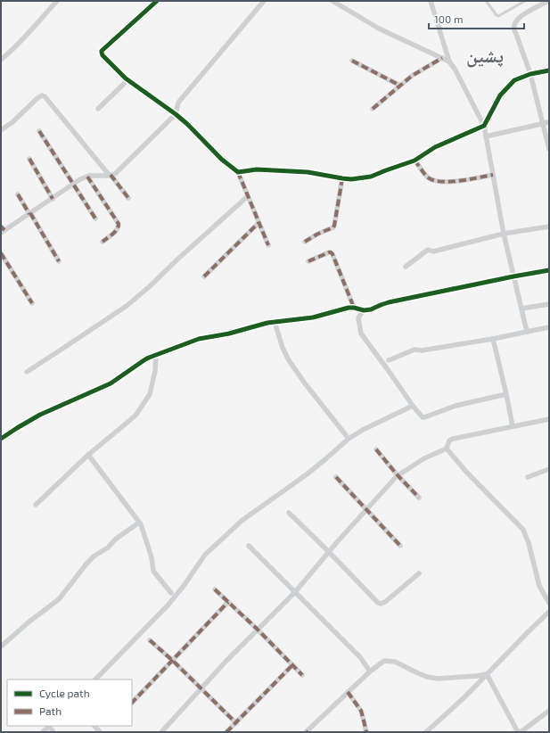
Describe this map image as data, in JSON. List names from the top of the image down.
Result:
{
  "districts": ["پشین"],
  "legend": ["Cycle path", "Path"],
  "scale_bar": "100 m"
}
